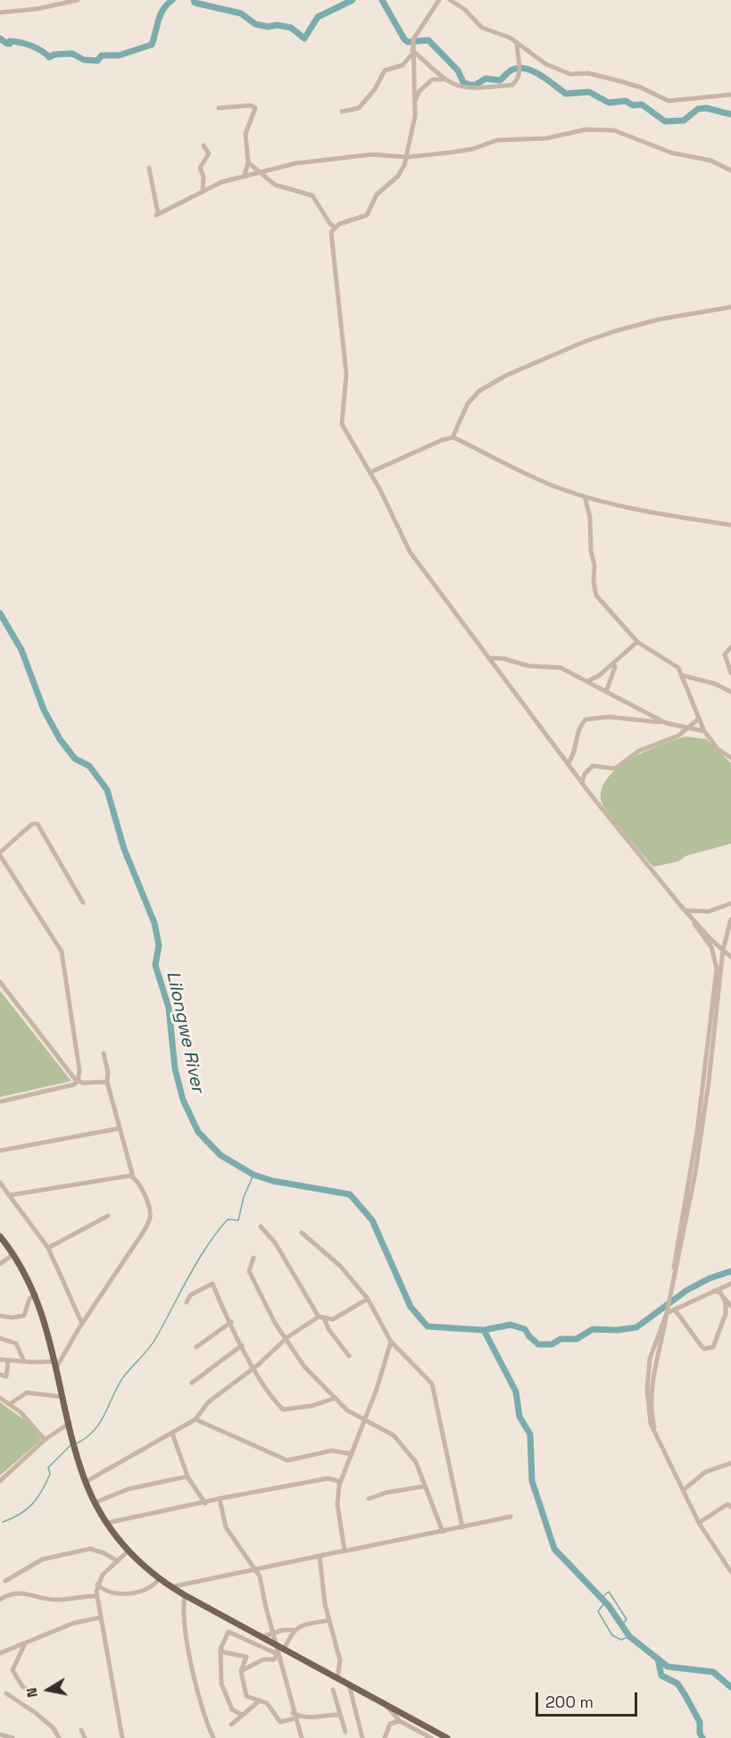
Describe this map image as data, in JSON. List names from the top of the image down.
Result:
{
  "water": ["Lilongwe River"],
  "scale_bar": "200 m",
  "north": "left"
}
